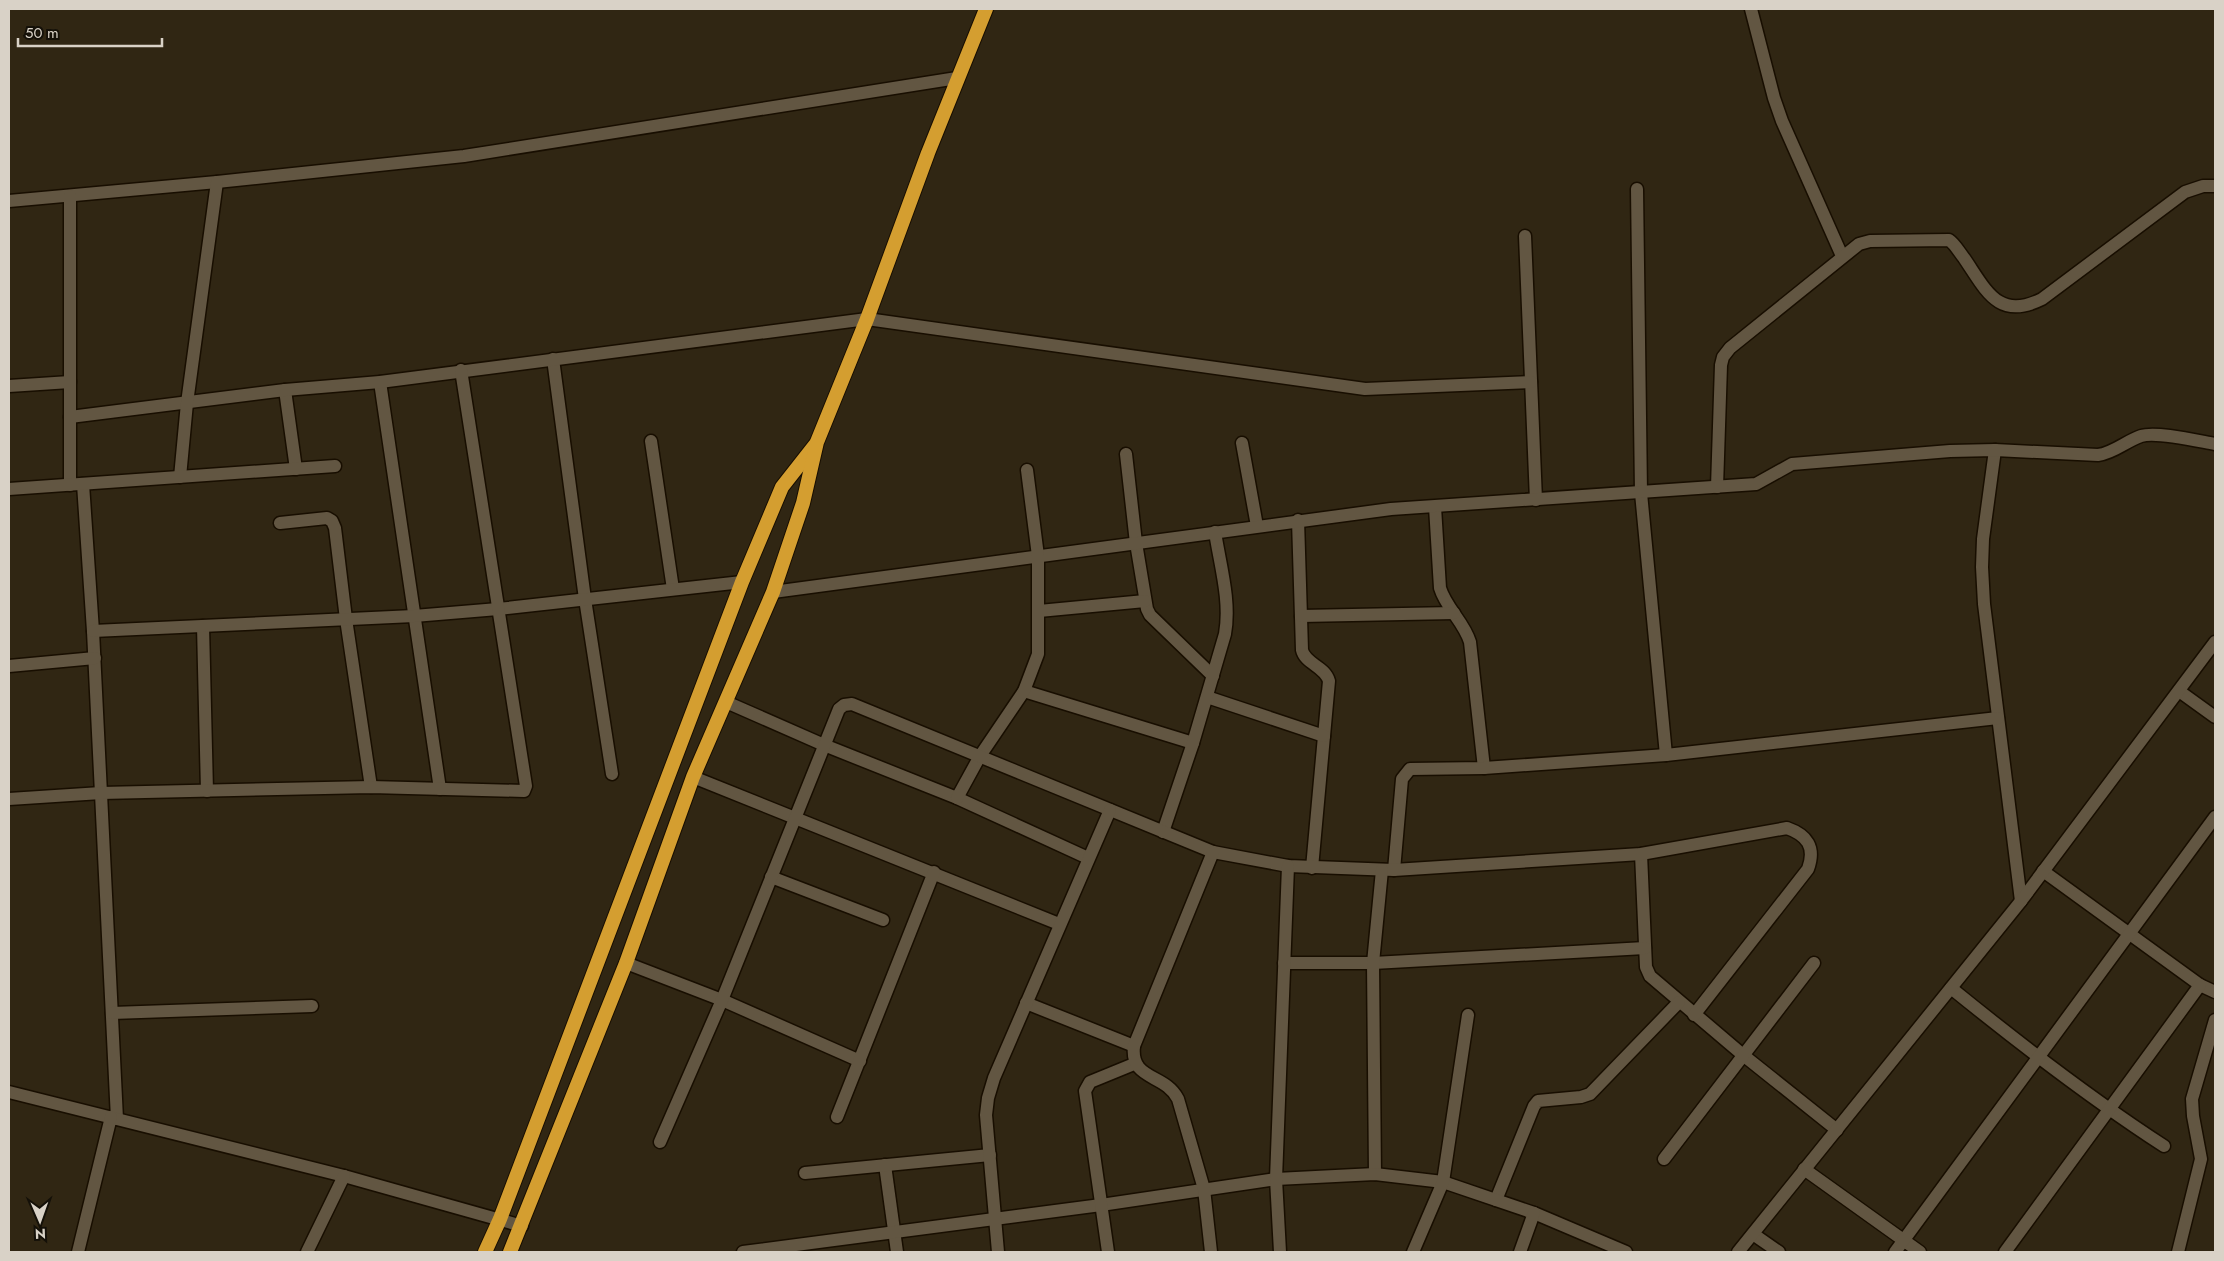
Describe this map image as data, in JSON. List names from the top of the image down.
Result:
{
  "scale_bar": "50 m",
  "north": "bottom"
}
